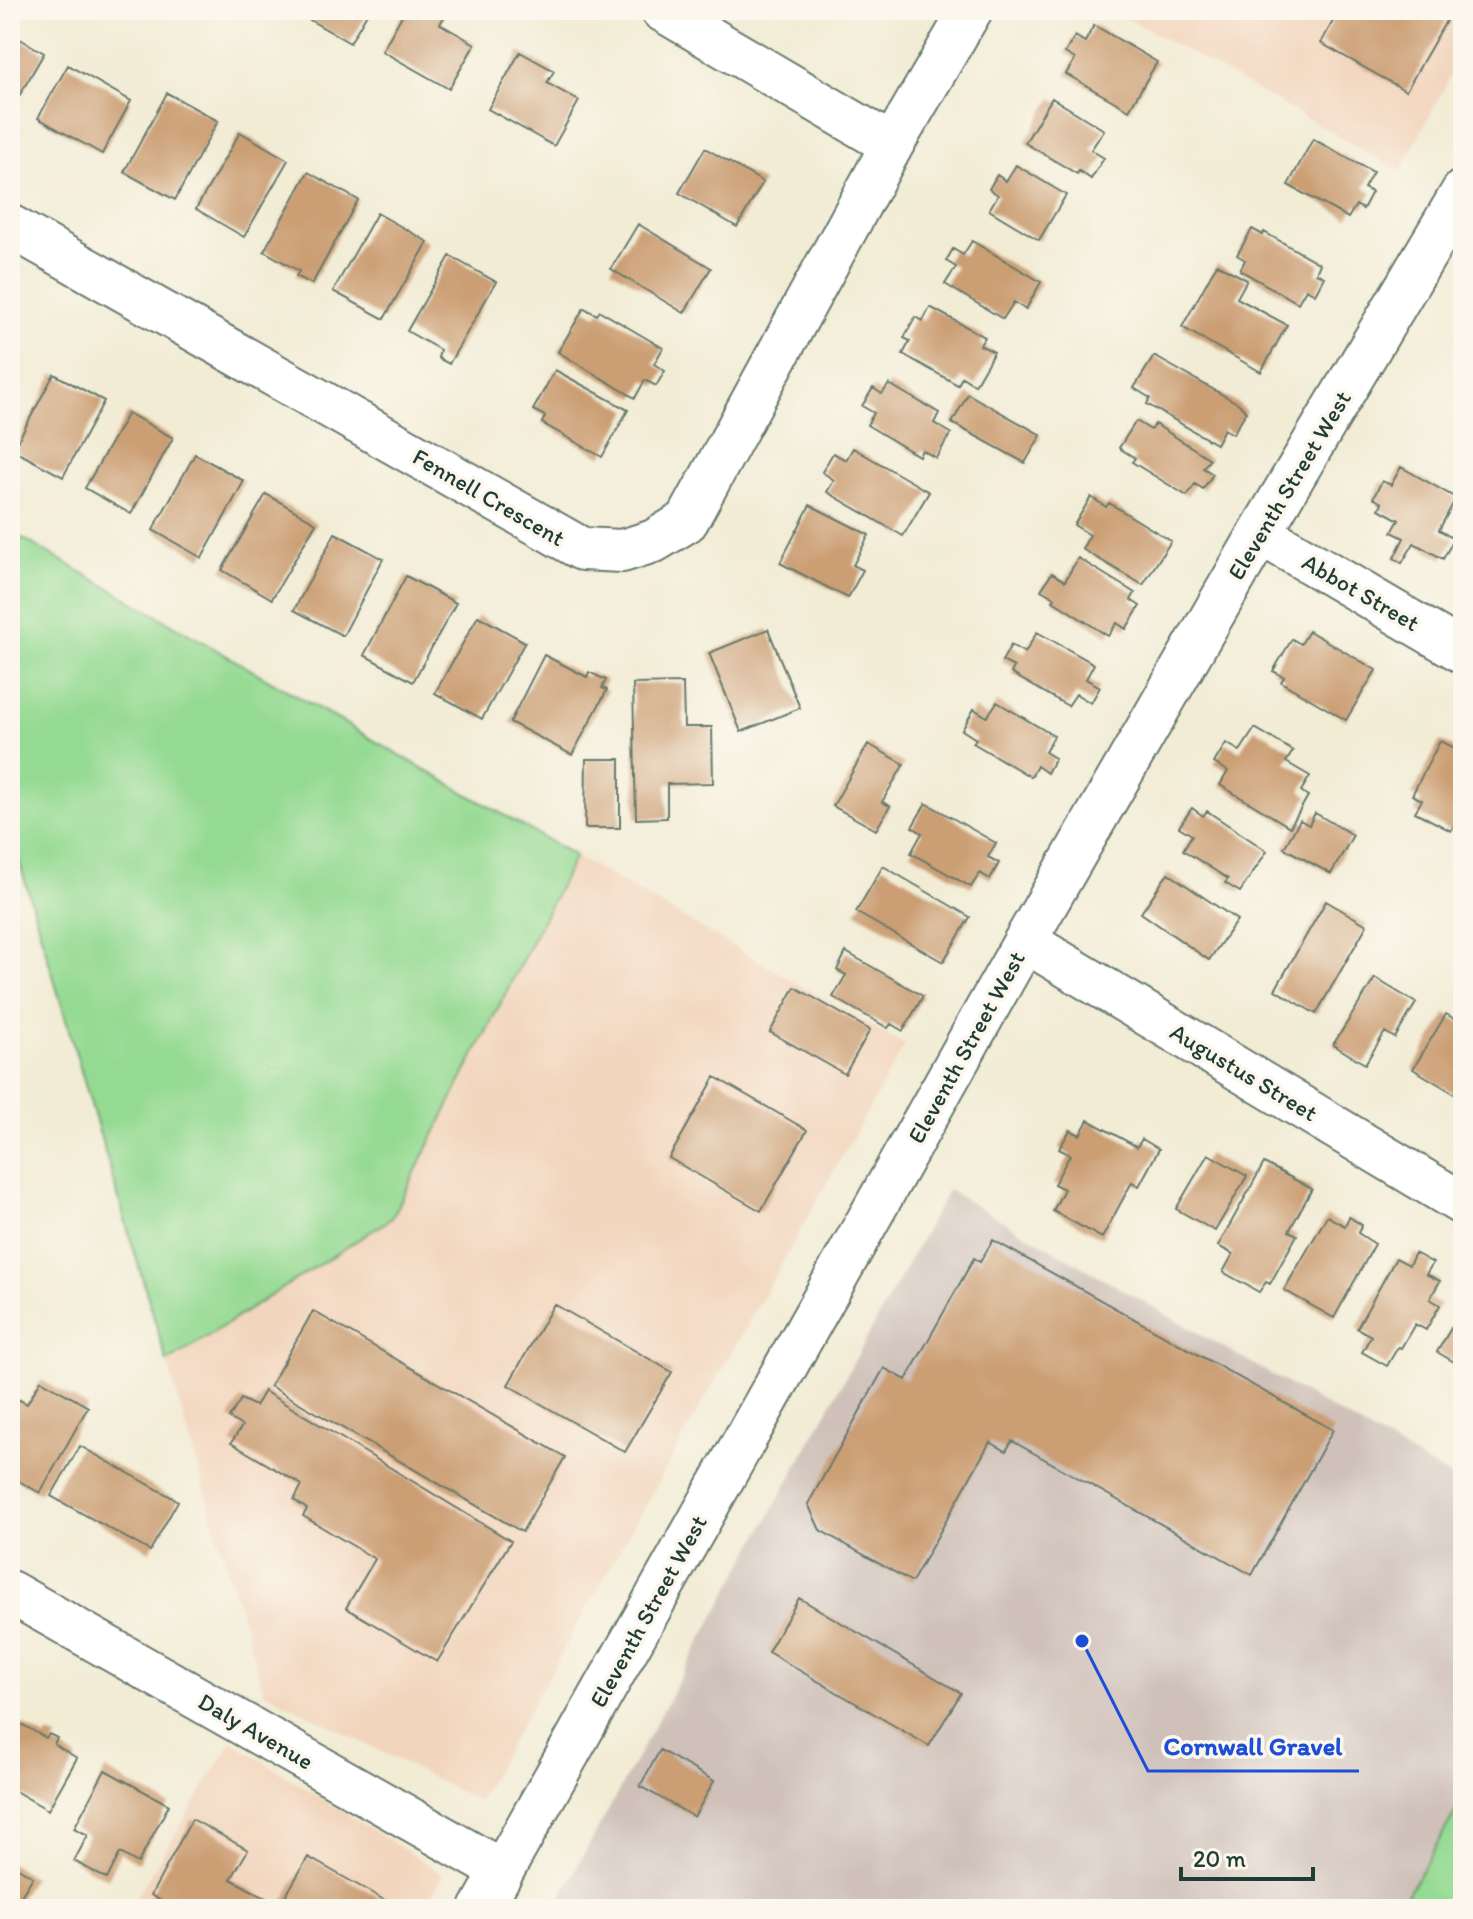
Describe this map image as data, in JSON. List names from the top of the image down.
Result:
{
  "streets": {
    "street": [
      "Eleventh Street West",
      "Fennell Crescent",
      "Abbot Street",
      "Augustus Street",
      "Daly Avenue"
    ]
  },
  "crossings": [
    ["Eleventh Street West", "Abbot Street"],
    ["Eleventh Street West", "Augustus Street"],
    ["Eleventh Street West", "Daly Avenue"]
  ],
  "places": ["Cornwall Gravel"],
  "scale_bar": "20 m"
}
